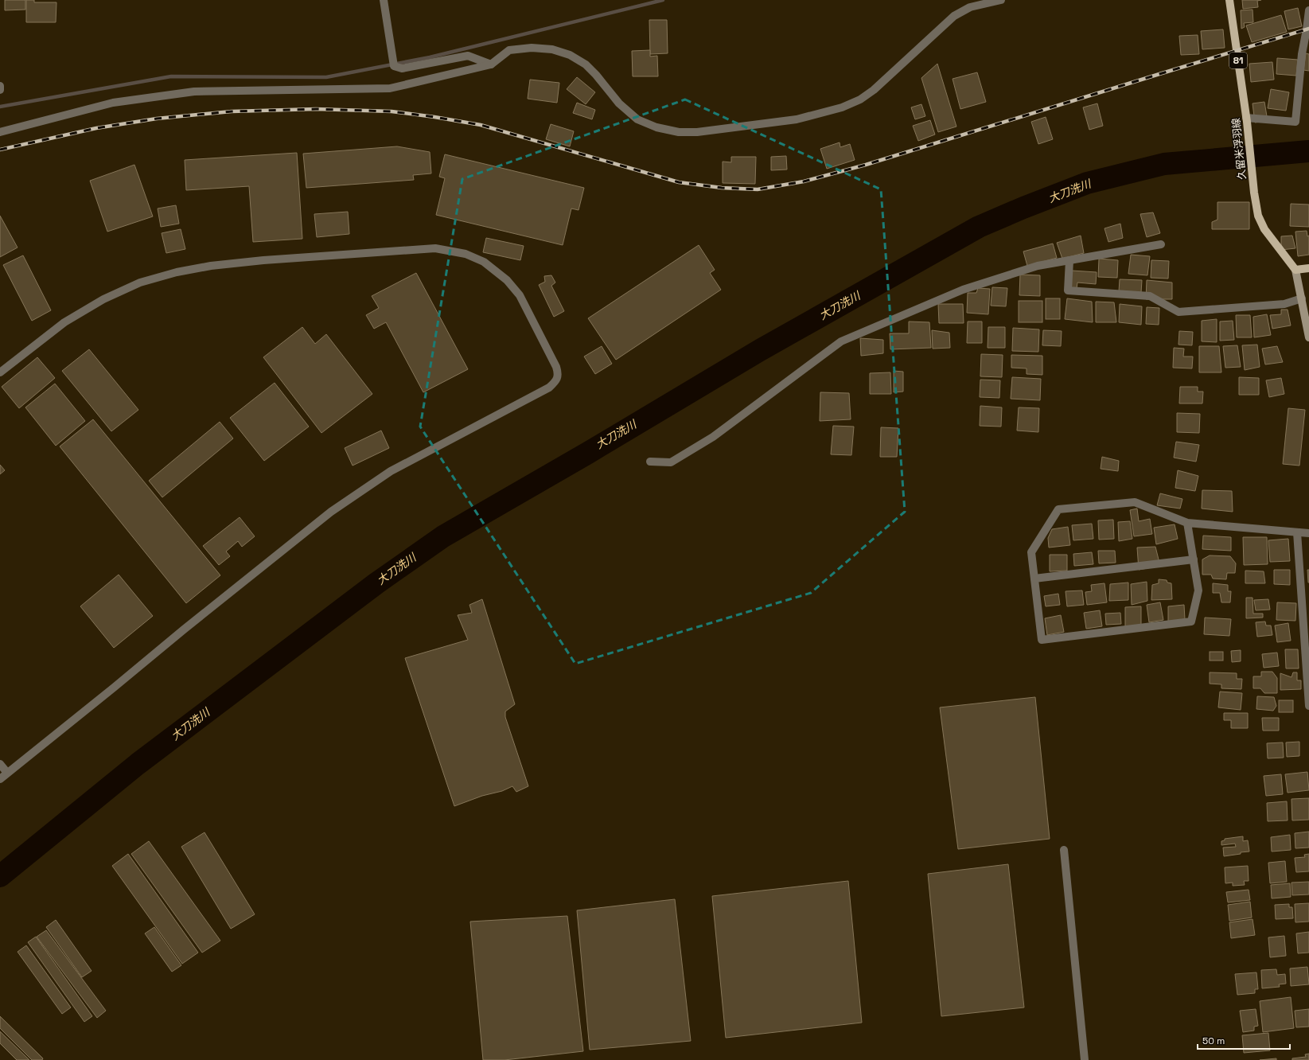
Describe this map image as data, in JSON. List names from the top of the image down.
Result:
{
  "streets": {
    "main road": ["81", "久留米浮羽線"]
  },
  "water": ["大刀洗川"],
  "scale_bar": "50 m"
}
